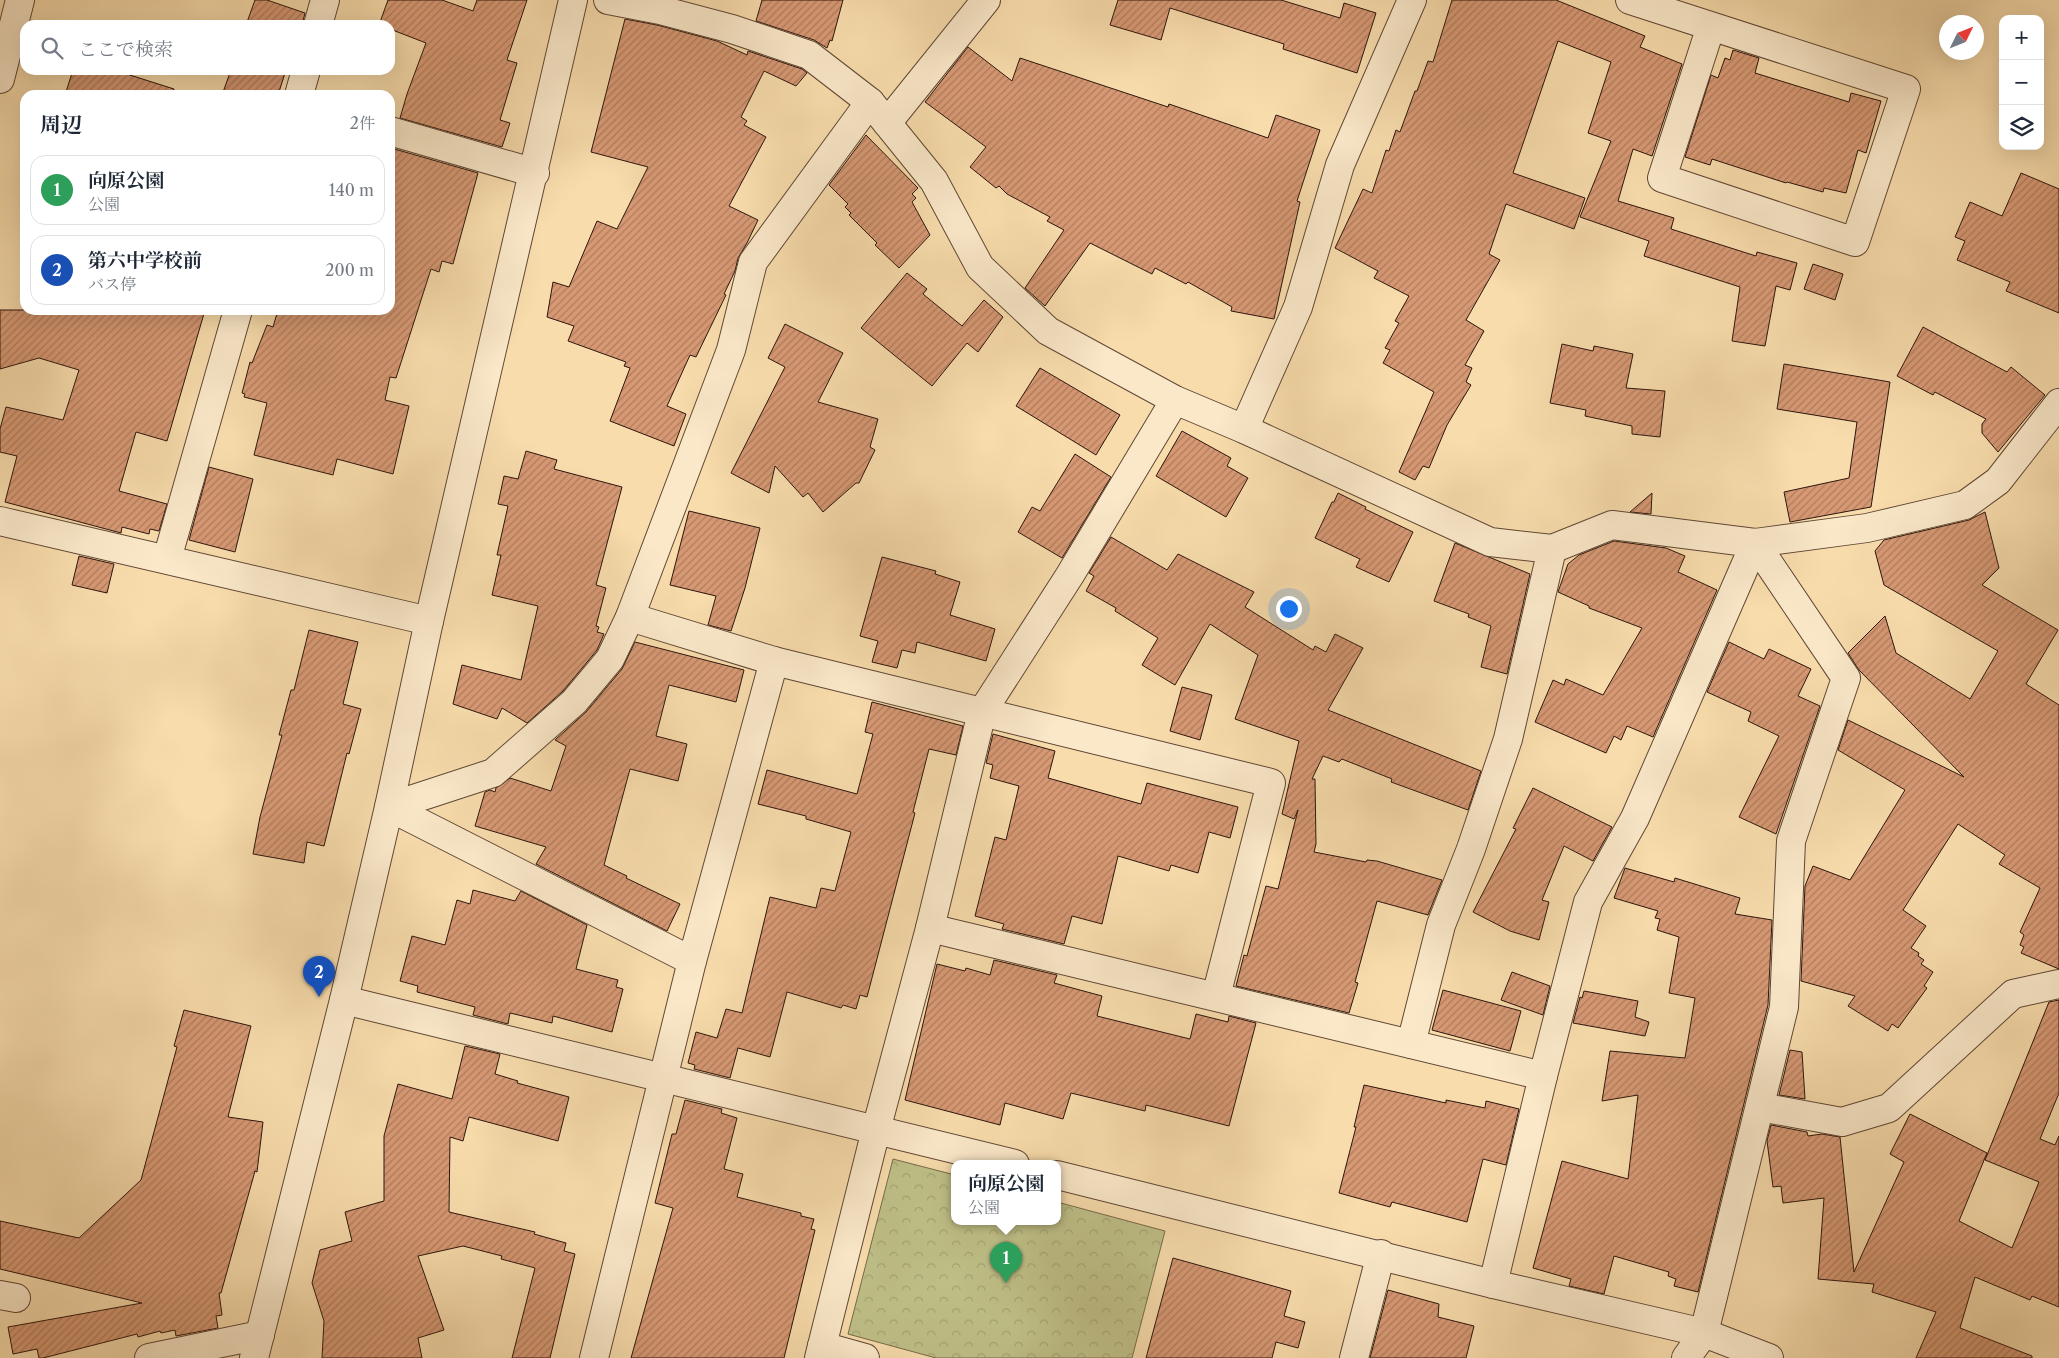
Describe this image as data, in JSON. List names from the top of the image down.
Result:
{
  "north": "top right",
  "page": {
    "map_buttons": ["+", "−"],
    "search": "ここで検索",
    "heading": ["周辺", "2件"],
    "list": [
      {
        "mark": "1",
        "name": "向原公園",
        "note": "公園",
        "value": "140 m"
      },
      {
        "mark": "2",
        "name": "第六中学校前",
        "note": "バス停",
        "value": "200 m"
      }
    ],
    "pins": ["2", "1"],
    "popup": ["向原公園", "公園"]
  }
}
